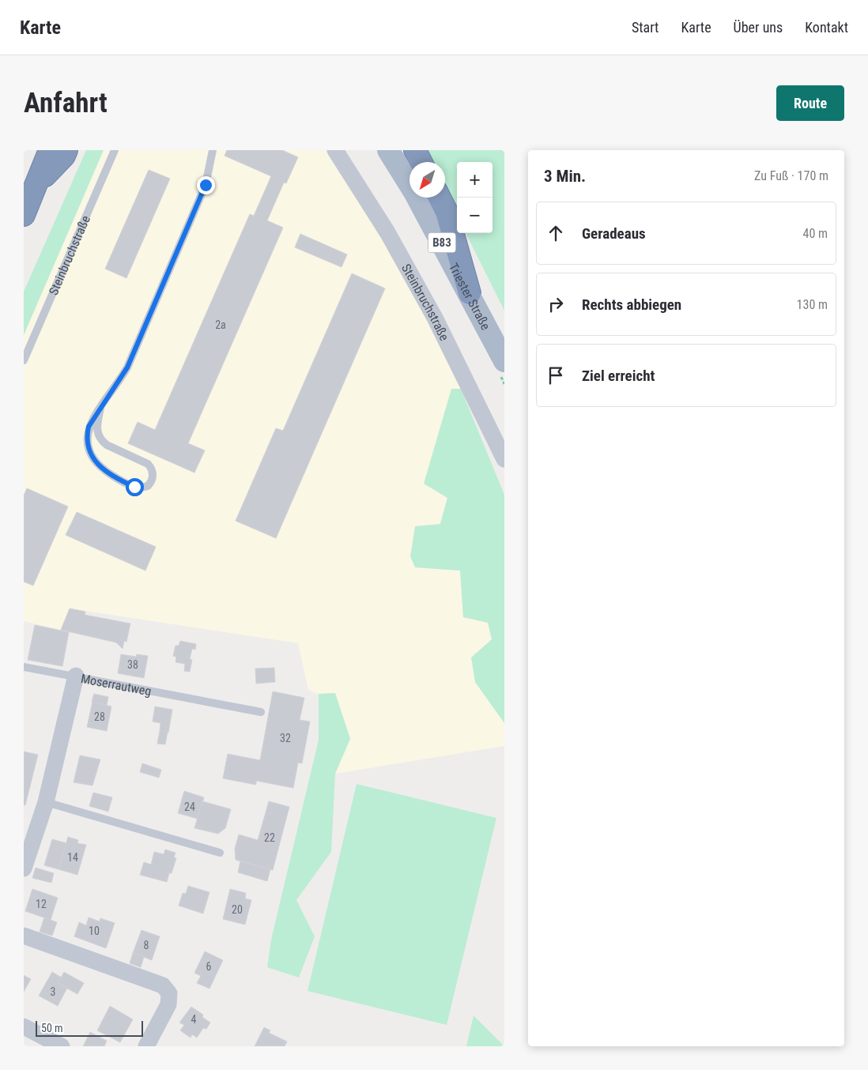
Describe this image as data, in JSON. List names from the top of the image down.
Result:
{
  "streets": {
    "main road": ["B83", "Triester Straße"],
    "street": ["Steinbruchstraße", "Moserrautweg"]
  },
  "house_numbers": [
    "2a",
    "38",
    "28",
    "32",
    "24",
    "22",
    "14",
    "12",
    "20",
    "10",
    "8",
    "6",
    "3",
    "4"
  ],
  "scale_bar": "50 m",
  "north": "bottom left",
  "page": {
    "header": "Karte",
    "nav": [
      "Start",
      "Karte",
      "Über uns",
      "Kontakt"
    ],
    "buttons": "Route",
    "title": "Anfahrt",
    "heading": ["3 Min.", "Zu Fuß · 170 m"],
    "map_buttons": ["+", "−"],
    "list": [
      ["Geradeaus", "40 m"],
      ["Rechts abbiegen", "130 m"],
      "Ziel erreicht"
    ],
    "scale": "50 m"
  }
}
